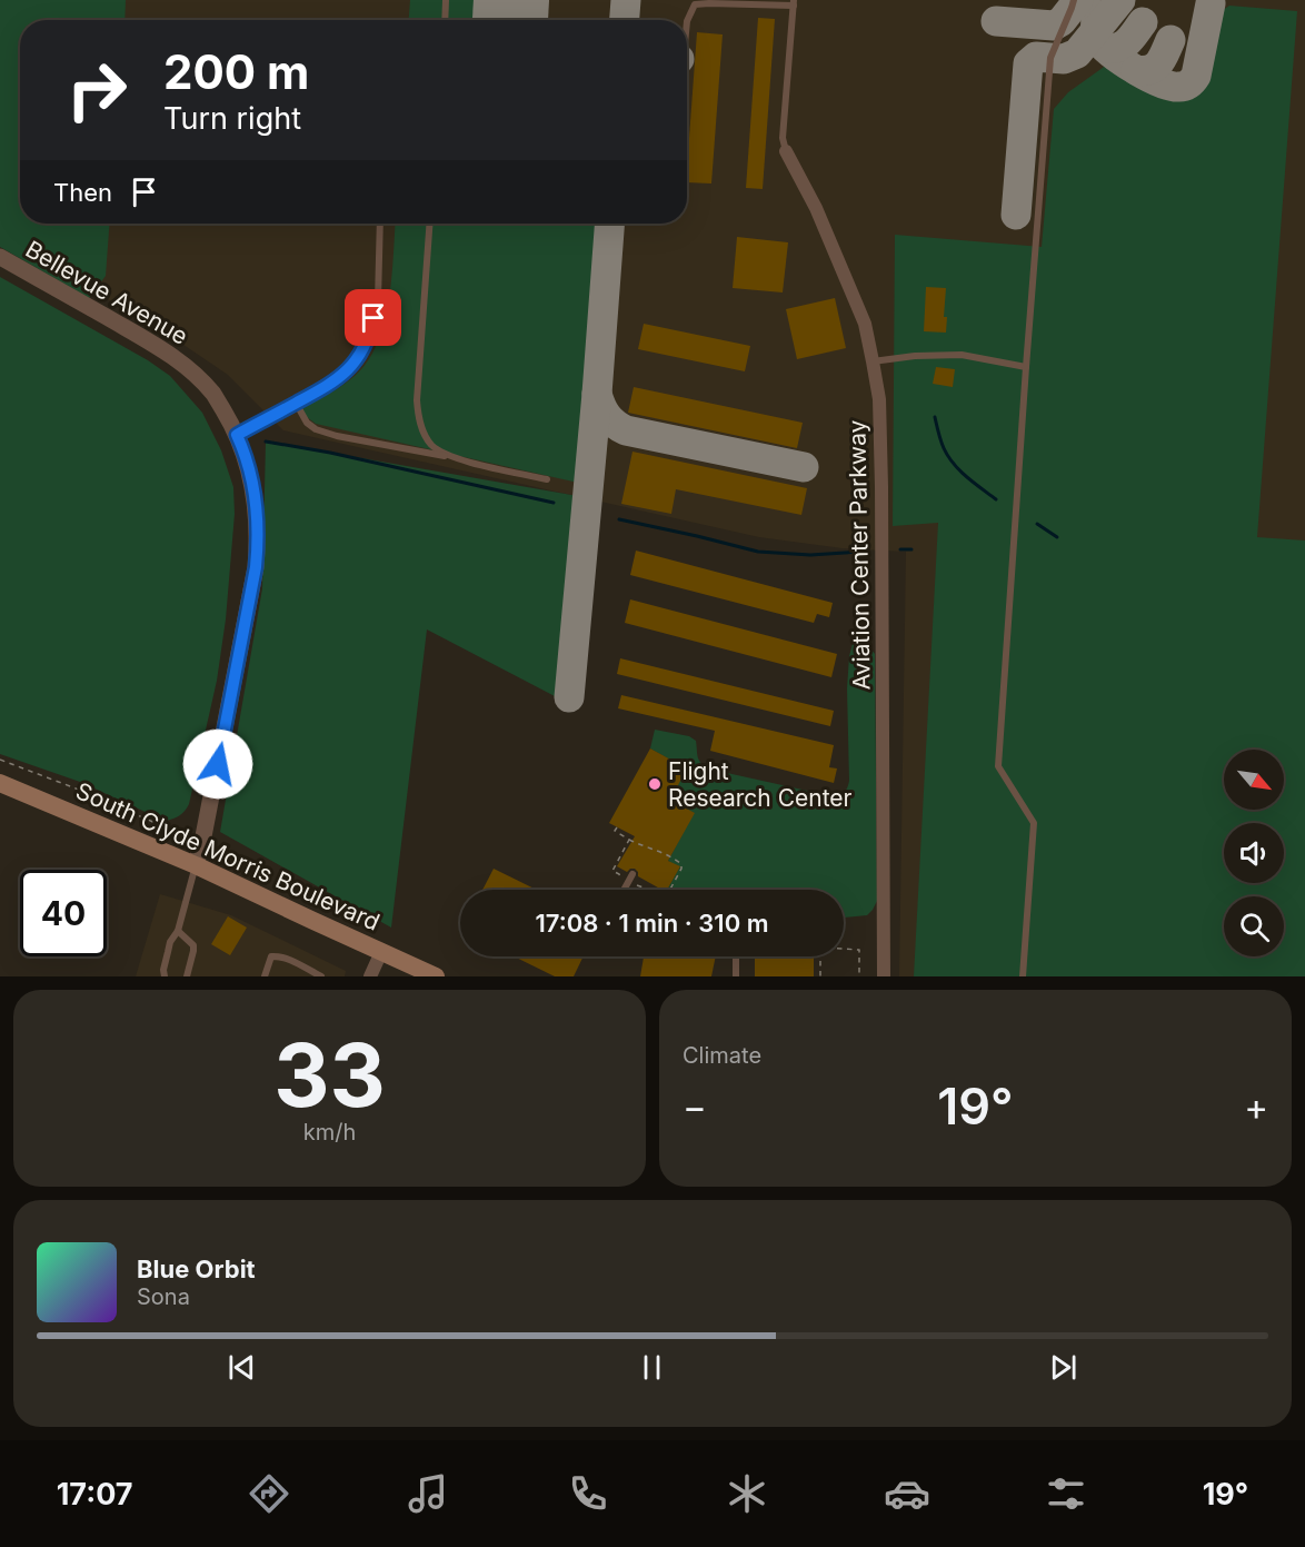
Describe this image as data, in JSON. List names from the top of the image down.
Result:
{
  "streets": {
    "main road": ["South Clyde Morris Boulevard"],
    "street": ["Bellevue Avenue", "Aviation Center Parkway"]
  },
  "crossings": [
    ["Bellevue Avenue", "South Clyde Morris Boulevard"]
  ],
  "places": ["Flight Research Center"],
  "north": "bottom right",
  "page": {
    "turn": ["200 m", "Turn right"],
    "then": "Then",
    "limit": "40",
    "trip": "17:08 · 1 min · 310 m",
    "tile": [
      ["33", "km/h"],
      "Climate"
    ],
    "heat": ["−", "19°", "+"],
    "song": ["Blue Orbit", "Sona"],
    "tabs": ["17:07", "19°"]
  }
}
